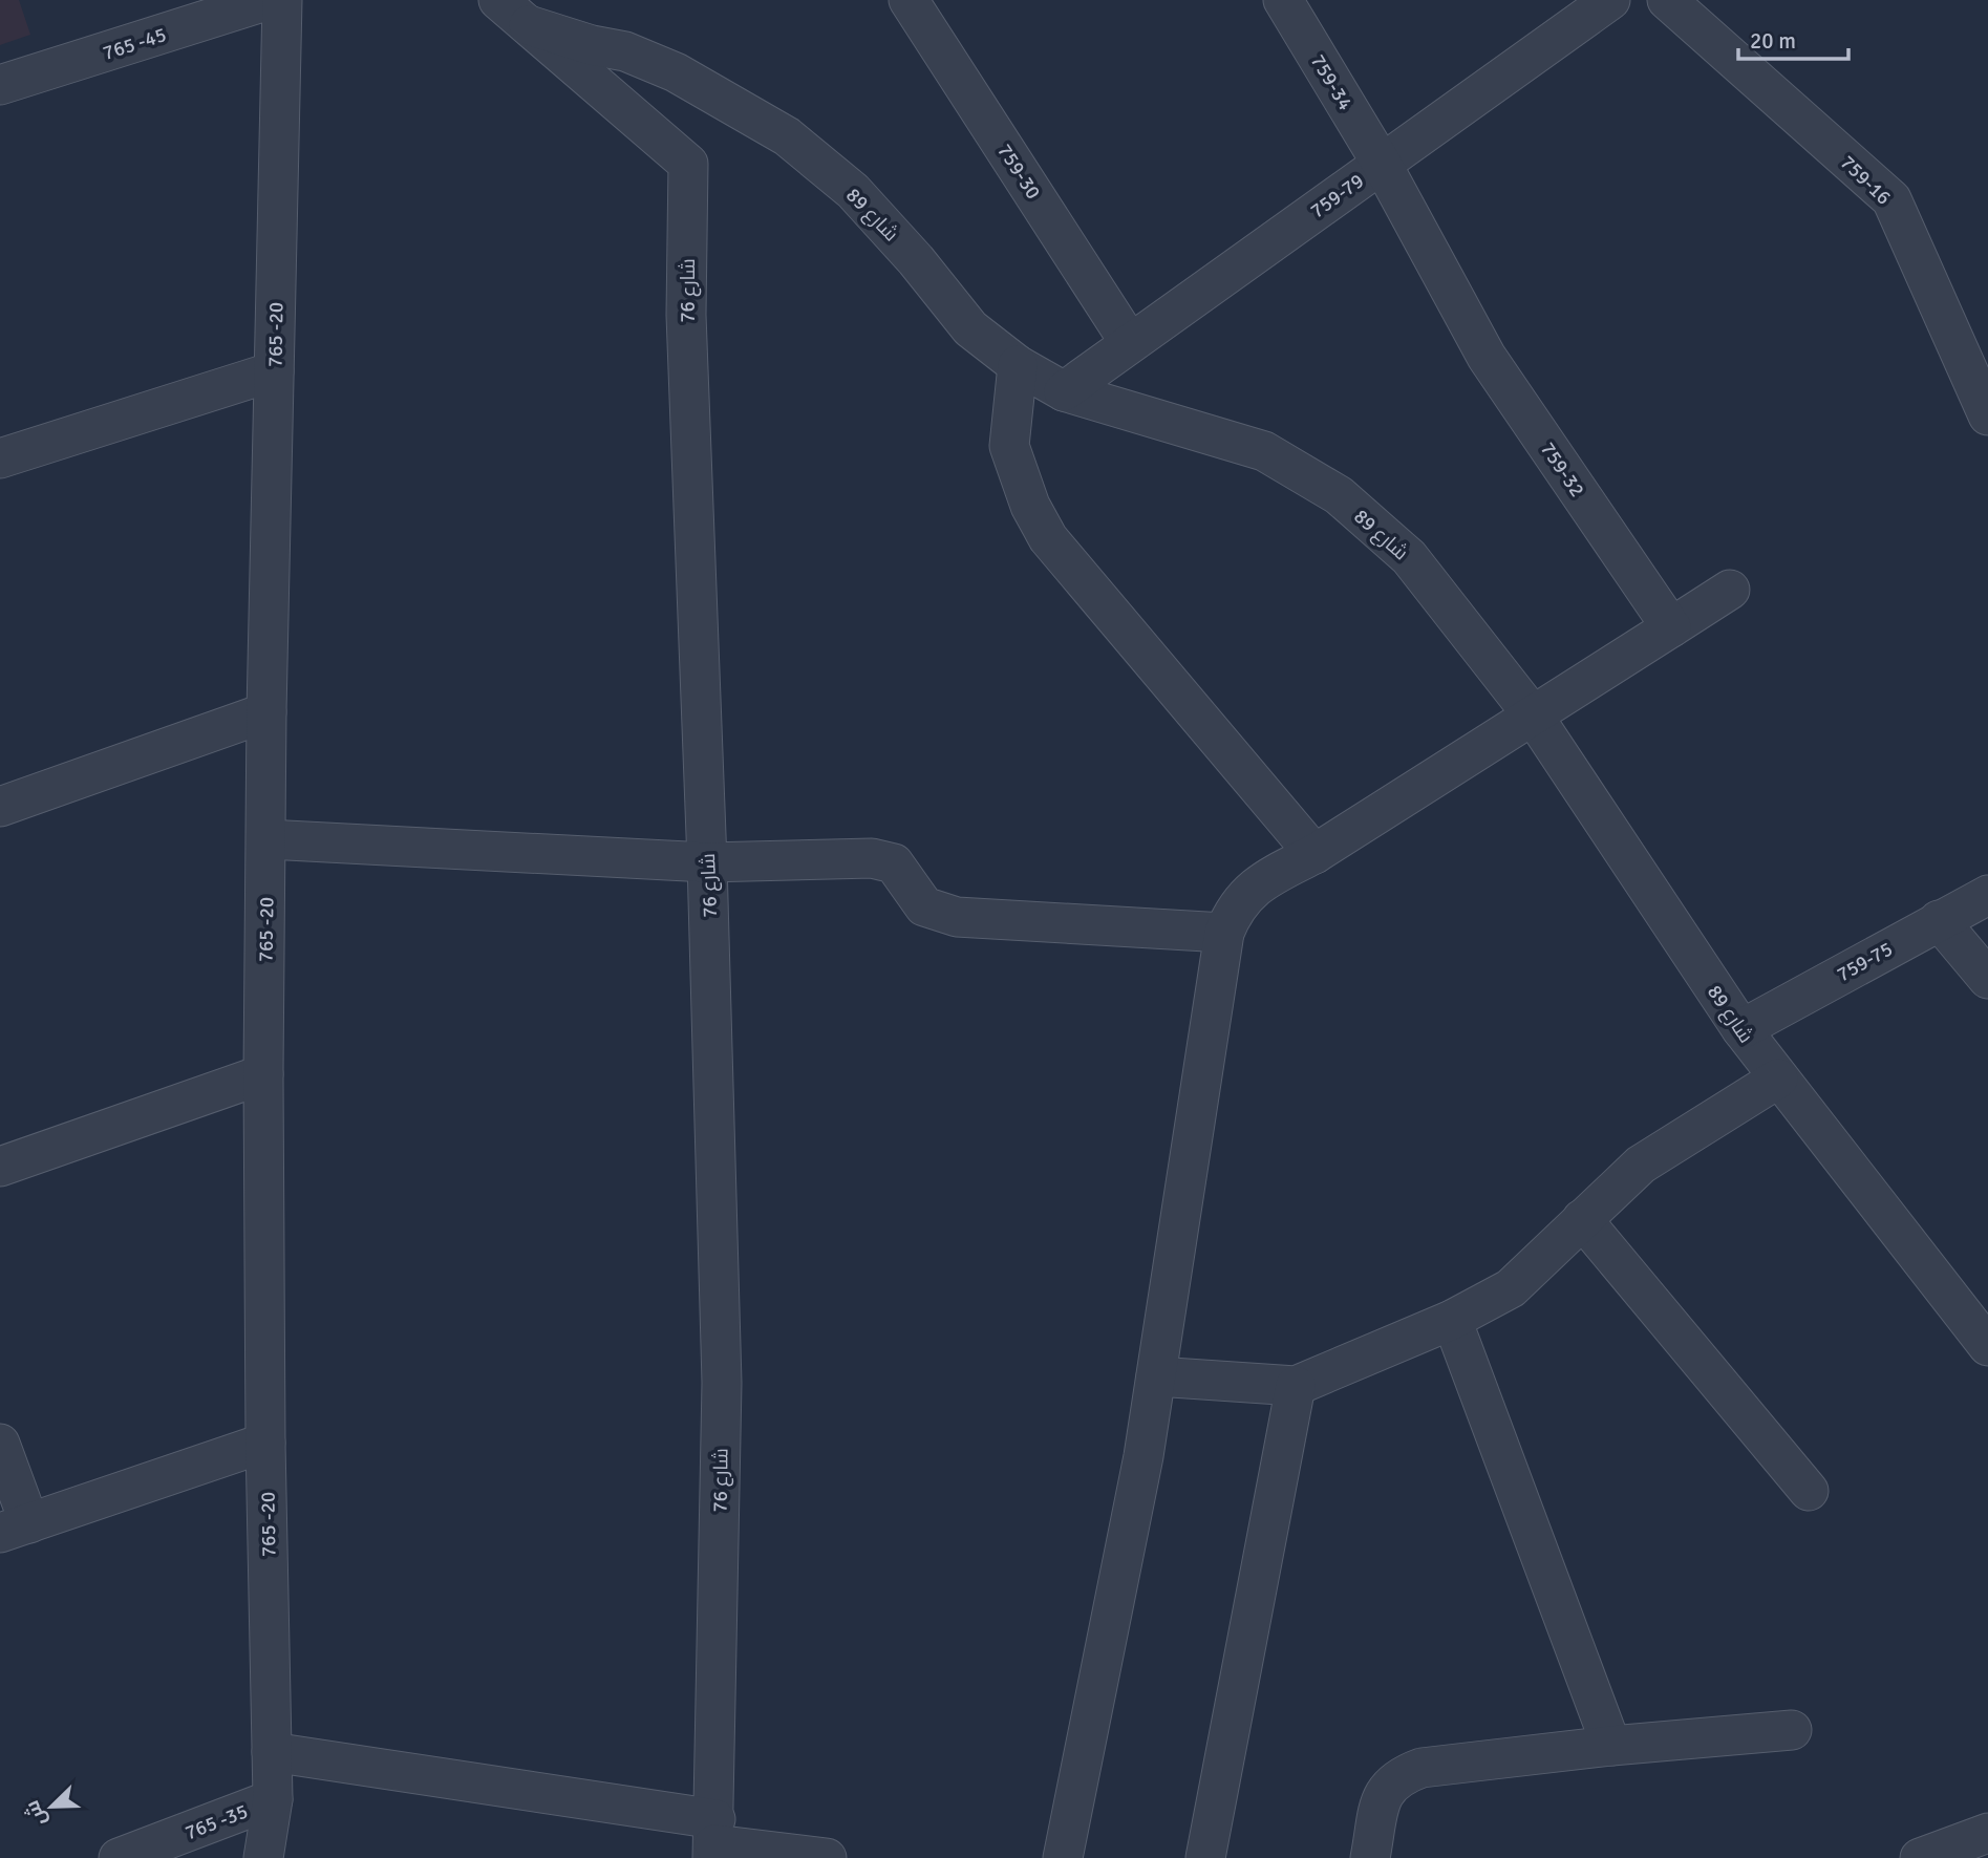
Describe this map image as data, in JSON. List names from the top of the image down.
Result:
{
  "streets": {
    "street": [
      "765 -45",
      "759-34",
      "759-30",
      "759-16",
      "759-79",
      "شارع 89",
      "شارع 76",
      "765 -20",
      "759-32",
      "759-75",
      "765 -35"
    ]
  },
  "crossings": [
    ["759-34", "759-79"],
    ["759-34", "759-32"],
    ["759-30", "759-79"],
    ["759-79", "شارع 89"],
    ["759-79", "759-32"],
    ["شارع 89", "شارع 76"],
    ["شارع 89", "759-75"],
    ["765 -20", "765 -35"]
  ],
  "scale_bar": "20 m",
  "north": "bottom left"
}
